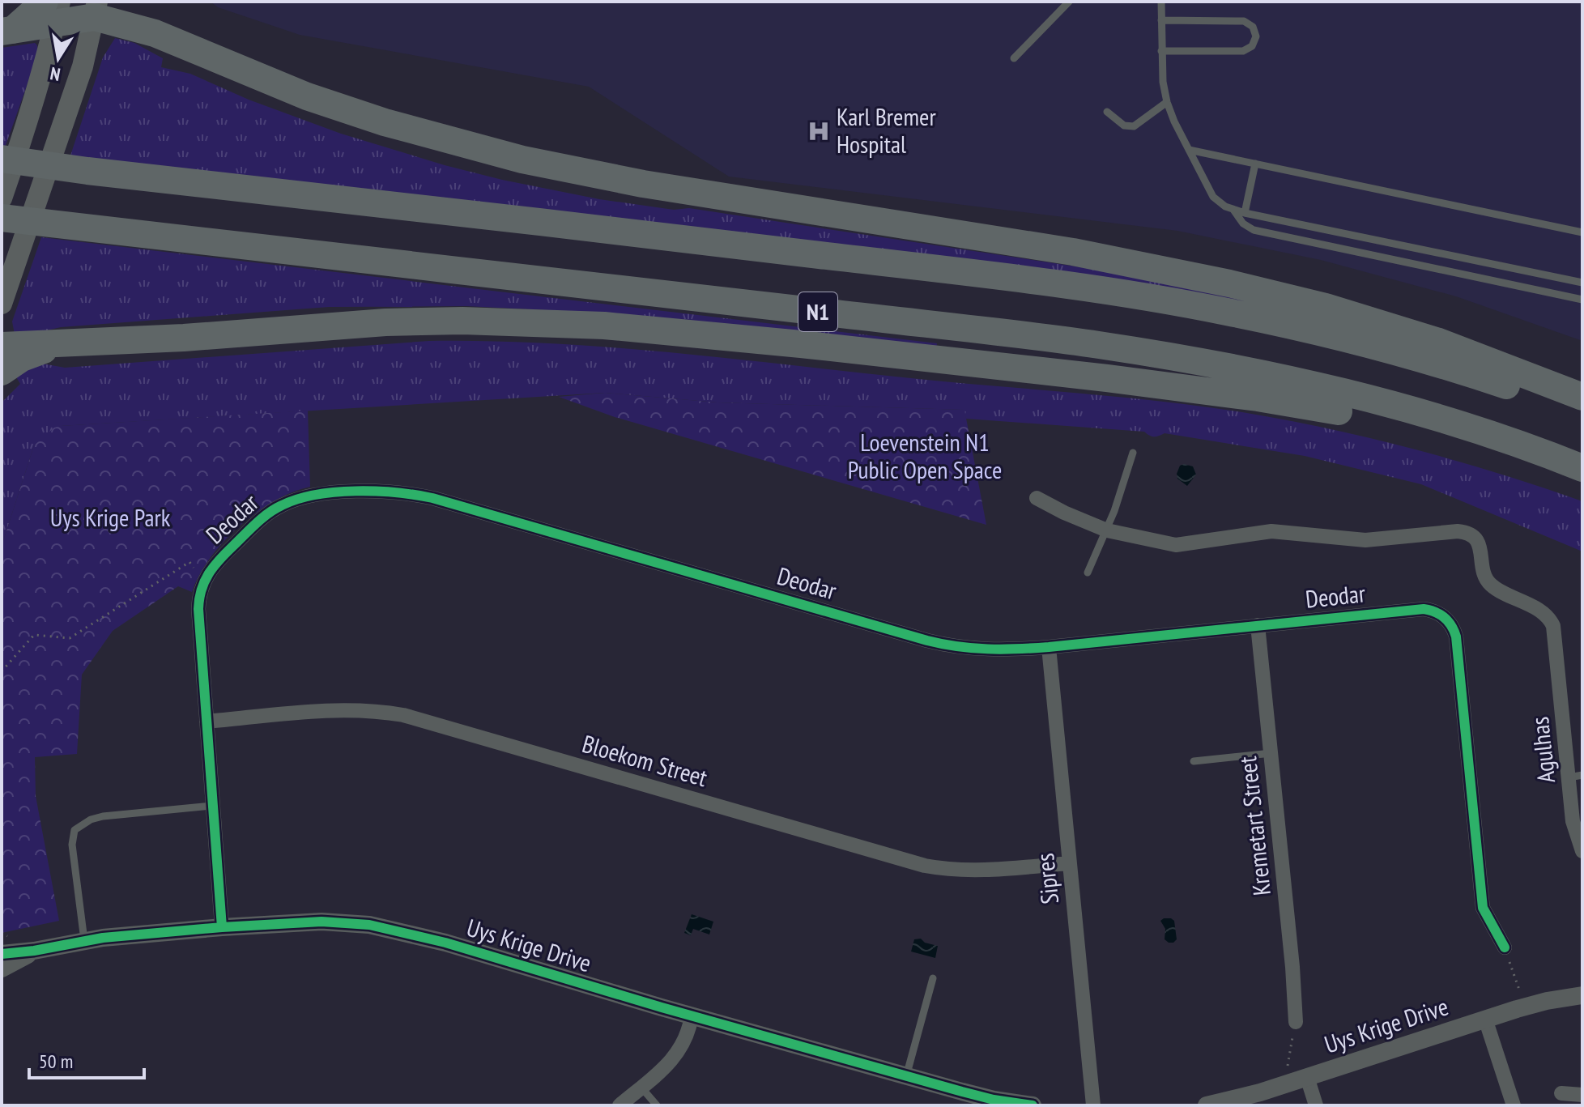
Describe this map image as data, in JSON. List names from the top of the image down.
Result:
{
  "streets": {
    "highway": ["N1"],
    "street": [
      "Deodar",
      "Agulhas",
      "Bloekom Street",
      "Kremetart Street",
      "Sipres",
      "Uys Krige Drive"
    ]
  },
  "crossings": [
    ["Deodar", "Bloekom Street"],
    ["Deodar", "Kremetart Street"],
    ["Deodar", "Sipres"],
    ["Deodar", "Uys Krige Drive"],
    ["Bloekom Street", "Sipres"]
  ],
  "parks": ["Loevenstein N1 Public Open Space", "Uys Krige Park"],
  "places": {
    "hospital": ["Karl Bremer Hospital"]
  },
  "scale_bar": "50 m",
  "north": "bottom"
}
